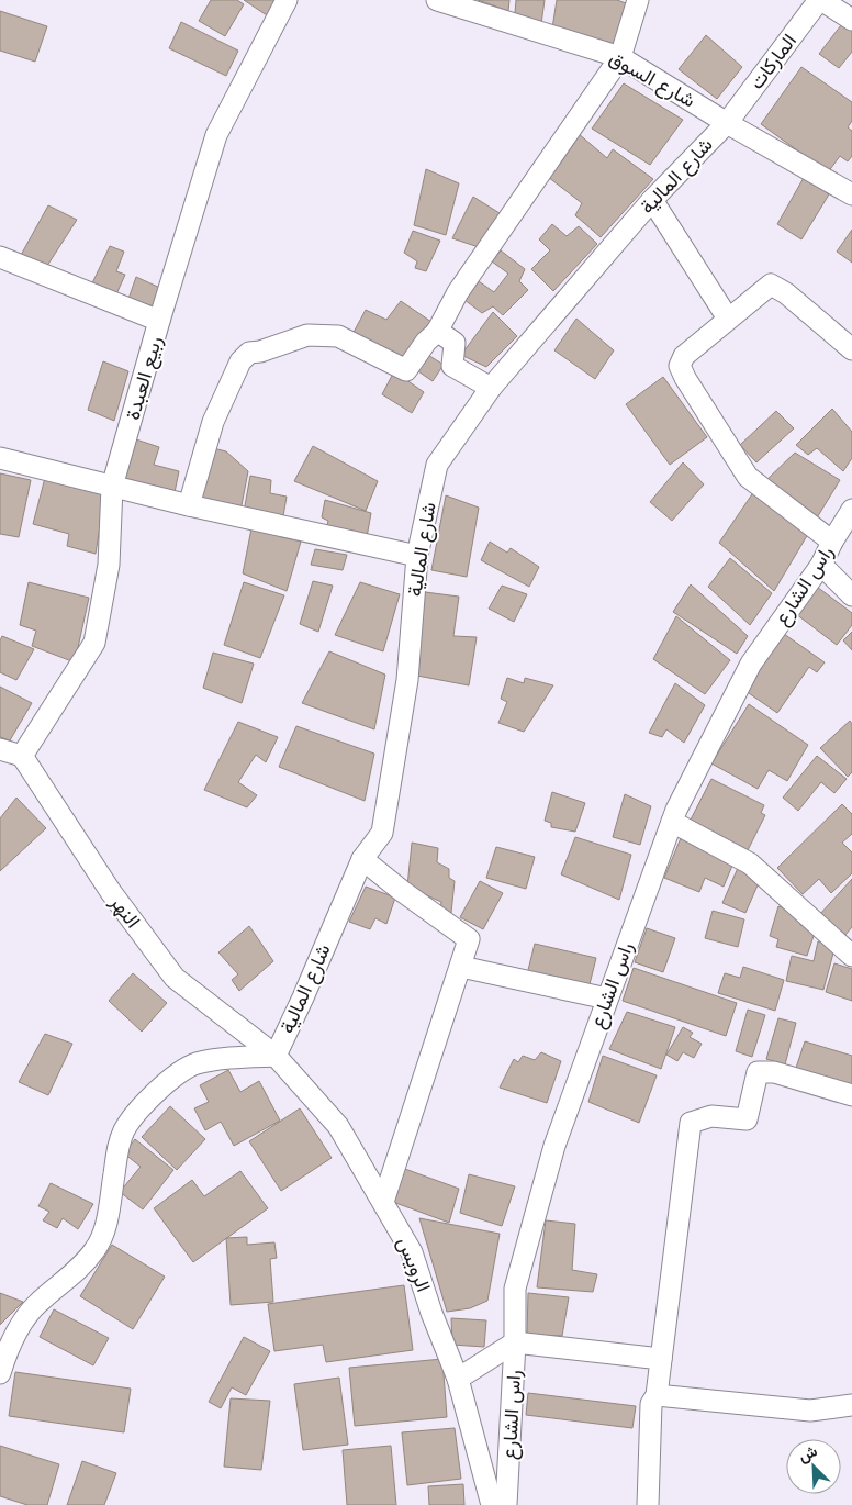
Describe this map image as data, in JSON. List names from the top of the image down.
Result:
{
  "streets": {
    "street": [
      "الماركات",
      "شارع السوق",
      "شارع المالية",
      "ربيع العبدة",
      "راس الشارع",
      "النهر",
      "الرويس"
    ]
  },
  "crossings": [
    ["الماركات", "شارع السوق"],
    ["الماركات", "شارع المالية"],
    ["شارع السوق", "شارع المالية"],
    ["شارع المالية", "النهر"],
    ["شارع المالية", "الرويس"],
    ["ربيع العبدة", "النهر"],
    ["النهر", "الرويس"]
  ],
  "north": "top left"
}
